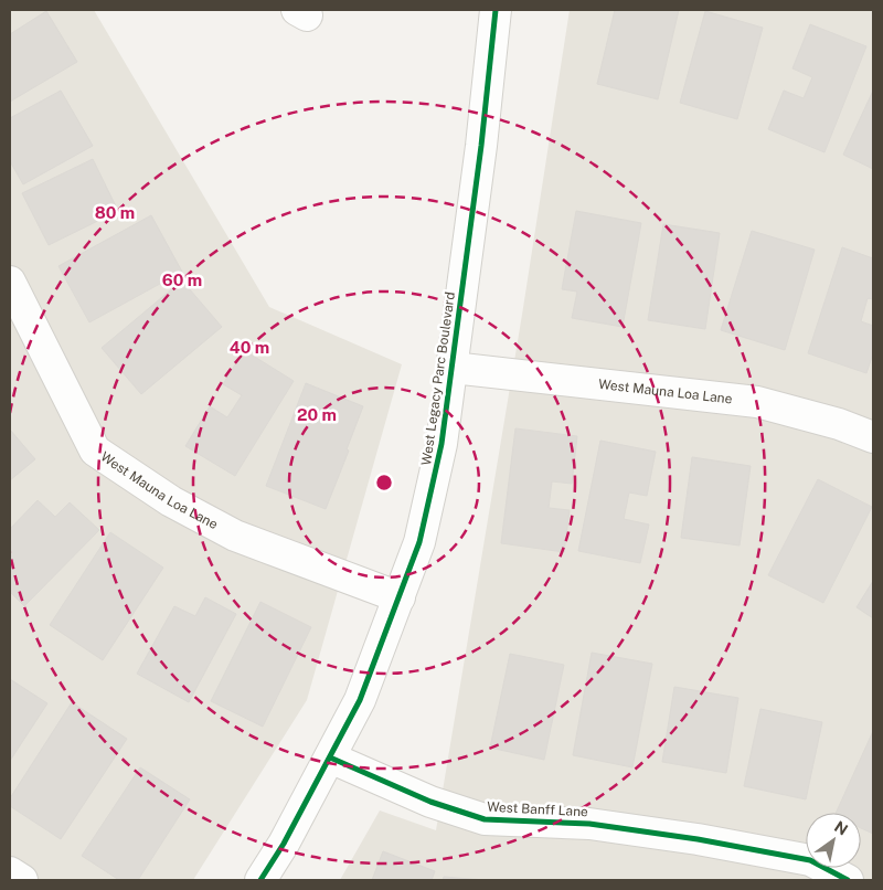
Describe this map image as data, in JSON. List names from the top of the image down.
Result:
{
  "streets": {
    "street": ["West Legacy Parc Boulevard", "West Mauna Loa Lane", "West Banff Lane"]
  },
  "crossings": [
    ["West Legacy Parc Boulevard", "West Mauna Loa Lane"],
    ["West Legacy Parc Boulevard", "West Banff Lane"]
  ],
  "north": "top right",
  "rings": [
    "80 m",
    "60 m",
    "40 m",
    "20 m"
  ]
}
